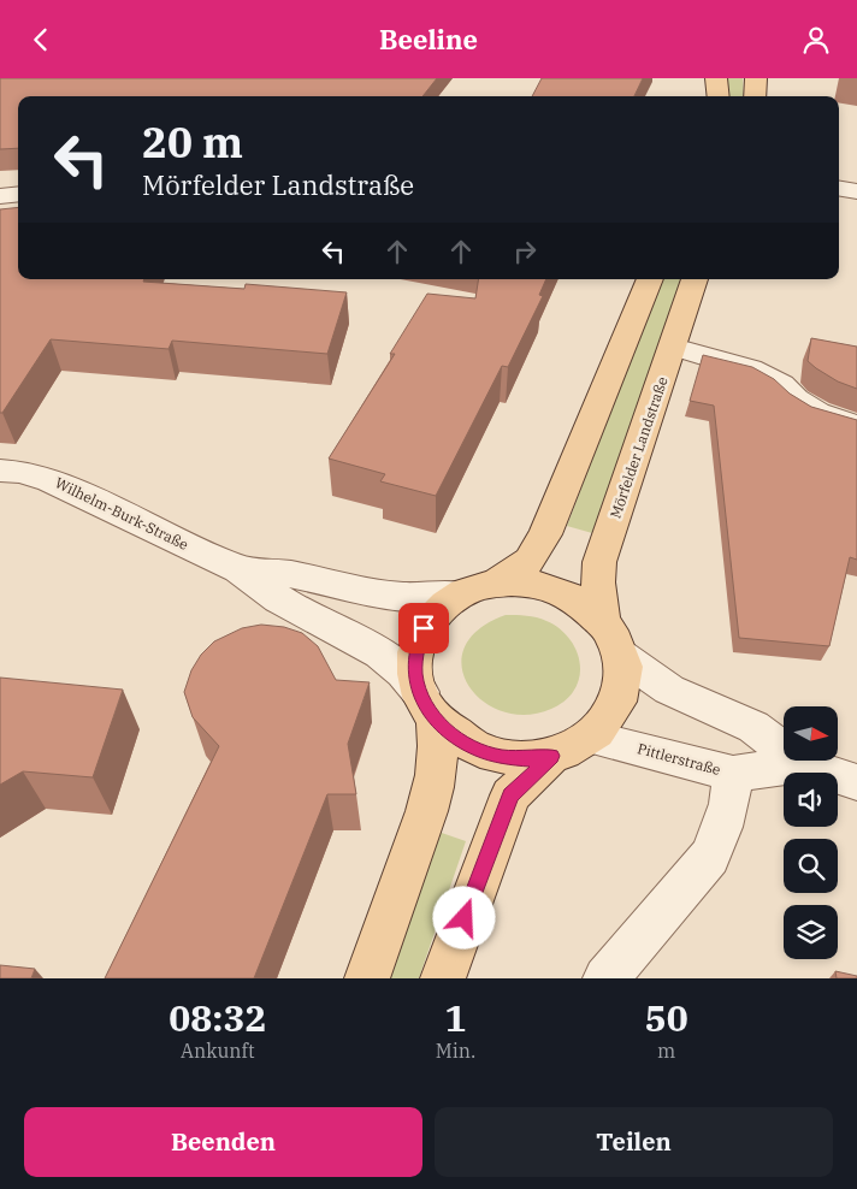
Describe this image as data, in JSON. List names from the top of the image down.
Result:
{
  "streets": {
    "main road": ["Mörfelder Landstraße"],
    "street": ["Wilhelm-Burk-Straße", "Pittlerstraße"]
  },
  "crossings": [
    ["Mörfelder Landstraße", "Wilhelm-Burk-Straße"],
    ["Mörfelder Landstraße", "Pittlerstraße"],
    ["Wilhelm-Burk-Straße", "Pittlerstraße"]
  ],
  "north": "right",
  "page": {
    "header": "Beeline",
    "turn": ["20 m", "Mörfelder Landstraße"],
    "eta": [
      "08:32",
      "Ankunft",
      "1",
      "Min.",
      "50",
      "m"
    ],
    "buttons": ["Beenden", "Teilen"]
  }
}
